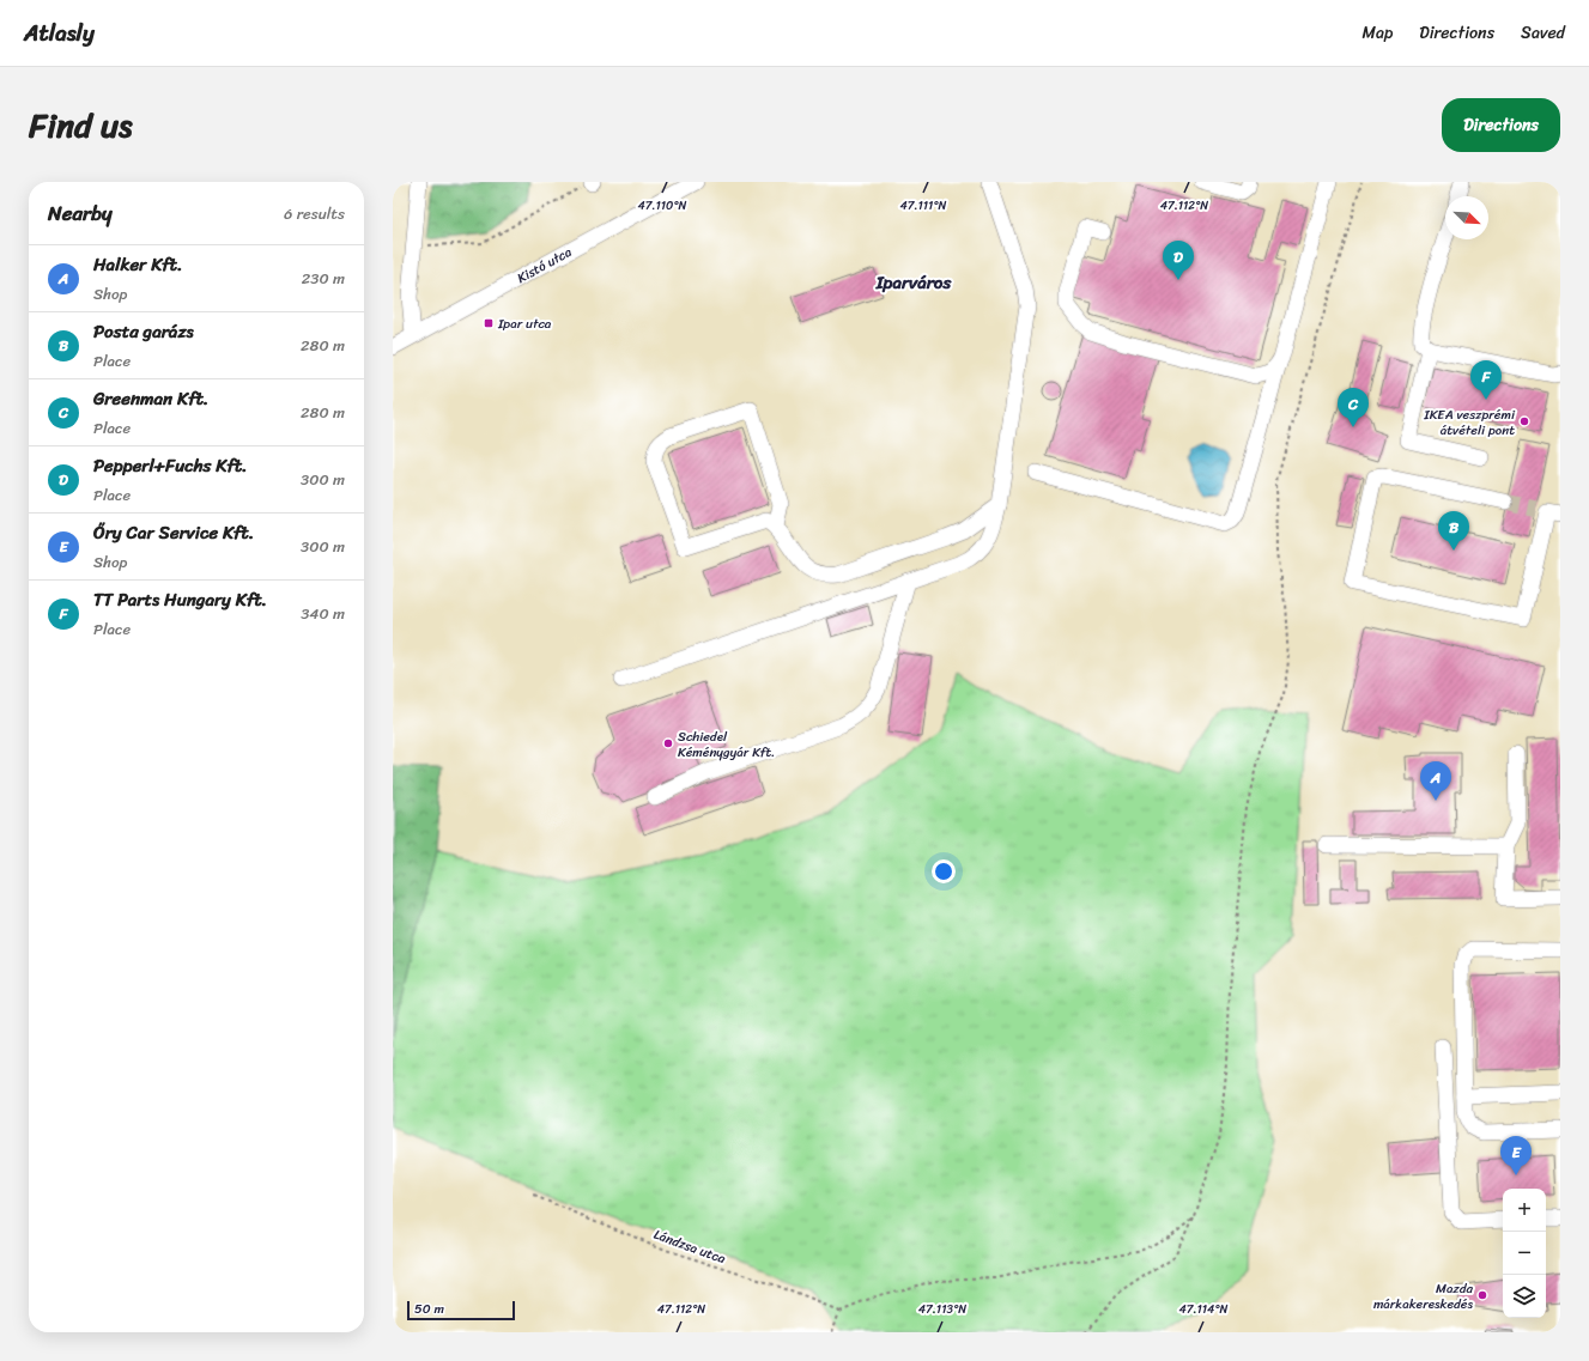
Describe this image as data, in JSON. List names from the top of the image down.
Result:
{
  "streets": {
    "street": ["Kistó utca"],
    "path": ["Lándzsa utca"]
  },
  "districts": ["Iparváros"],
  "places": {
    "transit": ["Ipar utca"],
    "other": ["IKEA veszprémi átvételi pont", "Schiedel Kéménygyár Kft.", "Mazda márkakereskedés"]
  },
  "scale_bar": "50 m",
  "north": "bottom right",
  "page": {
    "header": "Atlasly",
    "nav": ["Map", "Directions", "Saved"],
    "title": "Find us",
    "buttons": "Directions",
    "heading": ["Nearby", "6 results"],
    "pins": [
      "D",
      "F",
      "C",
      "B",
      "A",
      "E"
    ],
    "list": [
      {
        "mark": "A",
        "name": "Halker Kft.",
        "note": "Shop",
        "value": "230 m"
      },
      {
        "mark": "B",
        "name": "Posta garázs",
        "note": "Place",
        "value": "280 m"
      },
      {
        "mark": "C",
        "name": "Greenman Kft.",
        "note": "Place",
        "value": "280 m"
      },
      {
        "mark": "D",
        "name": "Pepperl+Fuchs Kft.",
        "note": "Place",
        "value": "300 m"
      },
      {
        "mark": "E",
        "name": "Őry Car Service Kft.",
        "note": "Shop",
        "value": "300 m"
      },
      {
        "mark": "F",
        "name": "TT Parts Hungary Kft.",
        "note": "Place",
        "value": "340 m"
      }
    ],
    "map_buttons": ["+", "−"],
    "scale": "50 m"
  },
  "coordinates": [
    "47.110°N",
    "47.111°N",
    "47.112°N",
    "47.113°N",
    "47.114°N"
  ]
}
